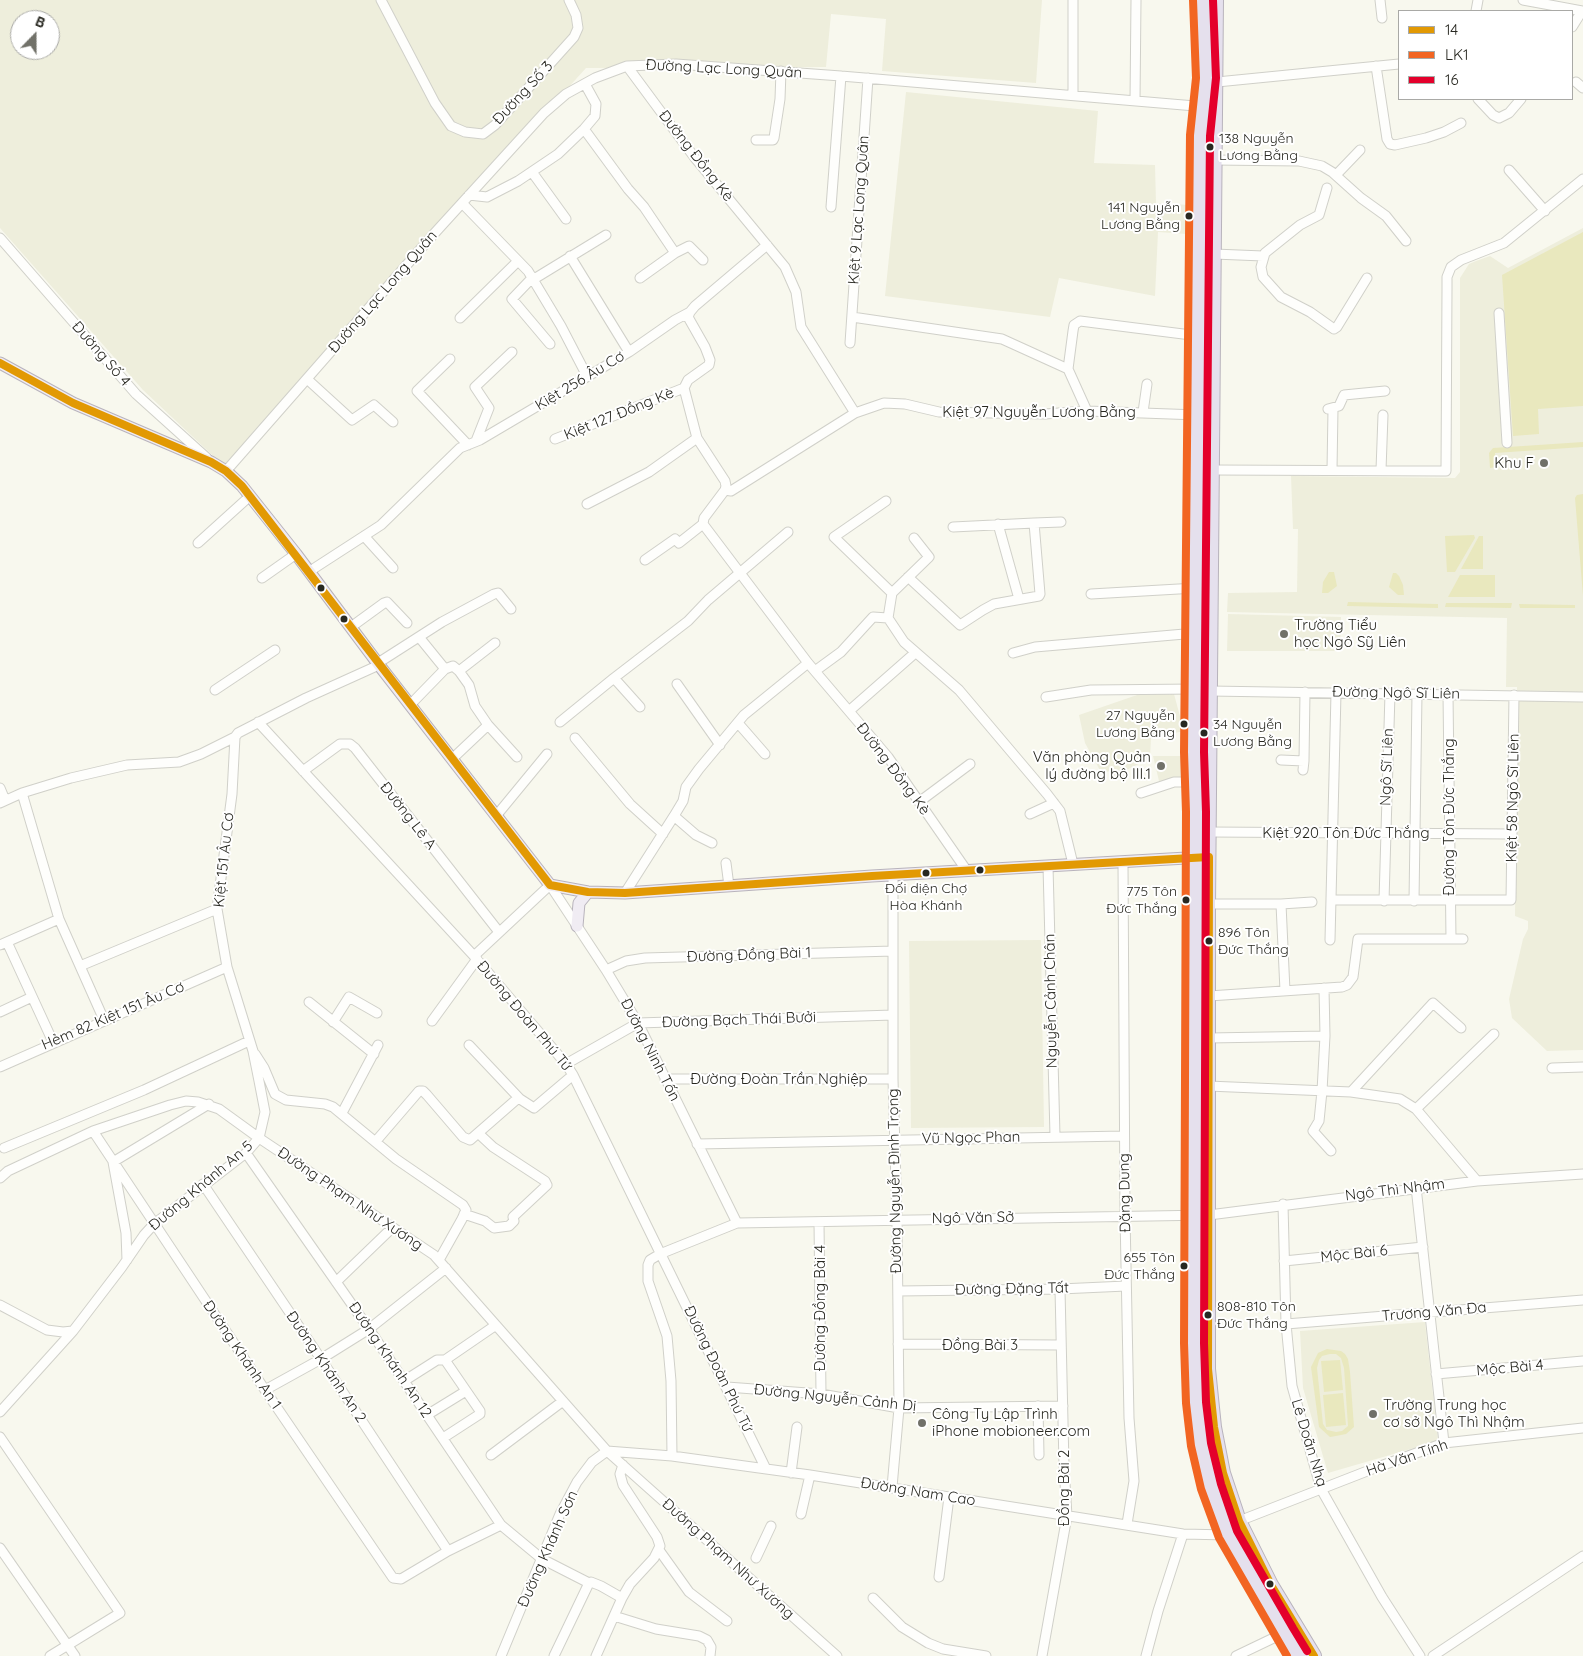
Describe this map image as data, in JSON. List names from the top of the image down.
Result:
{
  "streets": {
    "street": [
      "Đường Lạc Long Quân",
      "Đường Số 3",
      "Đường Đồng Kè",
      "Kiệt 9 Lạc Long Quân",
      "Đường Số 4",
      "Kiệt 256 Âu Cơ",
      "Kiệt 97 Nguyễn Lương Bằng",
      "Kiệt 127 Đồng Kè",
      "Đường Ngô Sĩ Liên",
      "Ngô Sĩ Liên",
      "Kiệt 58 Ngô Sĩ Liên",
      "Đường Lê A",
      "Đường Tôn Đức Thắng",
      "Kiệt 920 Tôn Đức Thắng",
      "Kiệt 151 Âu Cơ",
      "Đường Đồng Bài 1",
      "Nguyễn Cảnh Chân",
      "Hẻm 82 Kiệt 151 Âu Cơ",
      "Đường Đoàn Phú Tứ",
      "Đường Bạch Thái Bưởi",
      "Đường Ninh Tốn",
      "Đường Đoàn Trần Nghiệp",
      "Vũ Ngọc Phan",
      "Đường Nguyễn Đình Trọng",
      "Đường Khánh An 5",
      "Ngô Thì Nhậm",
      "Đặng Dung",
      "Đường Phạm Như Xương",
      "Ngô Văn Sở",
      "Mộc Bài 6",
      "Đường Đặng Tất",
      "Đường Đồng Bài 4",
      "Trương Văn Đa",
      "Đồng Bài 3",
      "Đường Khánh An 1",
      "Đường Khánh An 12",
      "Đường Khánh An 2",
      "Mộc Bài 4",
      "Đường Nguyễn Cảnh Dị",
      "Lê Doãn Nhạ",
      "Hà Văn Tính",
      "Đồng Bài 2",
      "Đường Nam Cao",
      "Đường Khánh Sơn"
    ]
  },
  "crossings": [
    ["Đường Lạc Long Quân", "Đường Đồng Kè"],
    ["Đường Lạc Long Quân", "Kiệt 9 Lạc Long Quân"],
    ["Đường Đồng Kè", "Kiệt 97 Nguyễn Lương Bằng"],
    ["Đường Ngô Sĩ Liên", "Ngô Sĩ Liên"],
    ["Đường Ngô Sĩ Liên", "Kiệt 58 Ngô Sĩ Liên"],
    ["Đường Ngô Sĩ Liên", "Đường Tôn Đức Thắng"],
    ["Ngô Sĩ Liên", "Kiệt 920 Tôn Đức Thắng"],
    ["Kiệt 58 Ngô Sĩ Liên", "Đường Tôn Đức Thắng"],
    ["Kiệt 58 Ngô Sĩ Liên", "Kiệt 920 Tôn Đức Thắng"],
    ["Đường Lê A", "Đường Đoàn Phú Tứ"],
    ["Đường Tôn Đức Thắng", "Kiệt 920 Tôn Đức Thắng"],
    ["Kiệt 151 Âu Cơ", "Hẻm 82 Kiệt 151 Âu Cơ"],
    ["Kiệt 151 Âu Cơ", "Đường Khánh An 5"],
    ["Kiệt 151 Âu Cơ", "Đường Phạm Như Xương"],
    ["Đường Đồng Bài 1", "Đường Ninh Tốn"],
    ["Đường Đồng Bài 1", "Đường Nguyễn Đình Trọng"],
    ["Nguyễn Cảnh Chân", "Vũ Ngọc Phan"],
    ["Đường Đoàn Phú Tứ", "Đường Bạch Thái Bưởi"],
    ["Đường Đoàn Phú Tứ", "Đường Nguyễn Cảnh Dị"],
    ["Đường Đoàn Phú Tứ", "Đường Nam Cao"],
    ["Đường Bạch Thái Bưởi", "Đường Ninh Tốn"],
    ["Đường Bạch Thái Bưởi", "Đường Nguyễn Đình Trọng"],
    ["Đường Ninh Tốn", "Đường Đoàn Trần Nghiệp"],
    ["Đường Ninh Tốn", "Vũ Ngọc Phan"],
    ["Đường Ninh Tốn", "Ngô Văn Sở"],
    ["Đường Đoàn Trần Nghiệp", "Đường Nguyễn Đình Trọng"],
    ["Vũ Ngọc Phan", "Đường Nguyễn Đình Trọng"],
    ["Vũ Ngọc Phan", "Đặng Dung"],
    ["Đường Nguyễn Đình Trọng", "Ngô Văn Sở"],
    ["Đường Nguyễn Đình Trọng", "Đường Đặng Tất"],
    ["Đường Nguyễn Đình Trọng", "Đồng Bài 3"],
    ["Đường Nguyễn Đình Trọng", "Đường Nguyễn Cảnh Dị"],
    ["Đường Nguyễn Đình Trọng", "Đường Nam Cao"],
    ["Đường Khánh An 5", "Đường Phạm Như Xương"],
    ["Đường Khánh An 5", "Đường Khánh An 1"],
    ["Đường Khánh An 5", "Đường Khánh An 12"],
    ["Đường Khánh An 5", "Đường Khánh An 2"],
    ["Ngô Thì Nhậm", "Ngô Văn Sở"],
    ["Ngô Thì Nhậm", "Lê Doãn Nhạ"],
    ["Đặng Dung", "Ngô Văn Sở"],
    ["Đặng Dung", "Đường Đặng Tất"],
    ["Đặng Dung", "Đường Nam Cao"],
    ["Đường Phạm Như Xương", "Đường Khánh An 1"],
    ["Đường Phạm Như Xương", "Đường Nam Cao"],
    ["Đường Phạm Như Xương", "Đường Khánh Sơn"],
    ["Ngô Văn Sở", "Đường Đồng Bài 4"],
    ["Mộc Bài 6", "Lê Doãn Nhạ"],
    ["Đường Đặng Tất", "Đồng Bài 2"],
    ["Đường Đồng Bài 4", "Đường Nguyễn Cảnh Dị"],
    ["Trương Văn Đa", "Lê Doãn Nhạ"],
    ["Đồng Bài 3", "Đồng Bài 2"],
    ["Đường Khánh An 1", "Đường Khánh An 2"],
    ["Đường Khánh An 12", "Đường Khánh Sơn"],
    ["Đường Nguyễn Cảnh Dị", "Đồng Bài 2"],
    ["Lê Doãn Nhạ", "Hà Văn Tính"],
    ["Đồng Bài 2", "Đường Nam Cao"],
    ["Đường Nam Cao", "Đường Khánh Sơn"]
  ],
  "places": [
    "138 Nguyễn Lương Bằng",
    "141 Nguyễn Lương Bằng",
    "Khu F",
    "Trường Tiểu học Ngô Sỹ Liên",
    "27 Nguyễn Lương Bằng",
    "34 Nguyễn Lương Bằng",
    "Văn phòng Quản lý đường bộ III.1",
    "Đối diện Chợ Hòa Khánh",
    "775 Tôn Đức Thắng",
    "896 Tôn Đức Thắng",
    "655 Tôn Đức Thắng",
    "808-810 Tôn Đức Thắng",
    "Trường Trung học cơ sở Ngô Thì Nhậm",
    "Công Ty Lập Trình iPhone mobioneer.com"
  ],
  "lines": ["transit line LK1", "transit line 16", "transit line 14"],
  "legend": ["14", "LK1", "16"],
  "north": "top"
}
